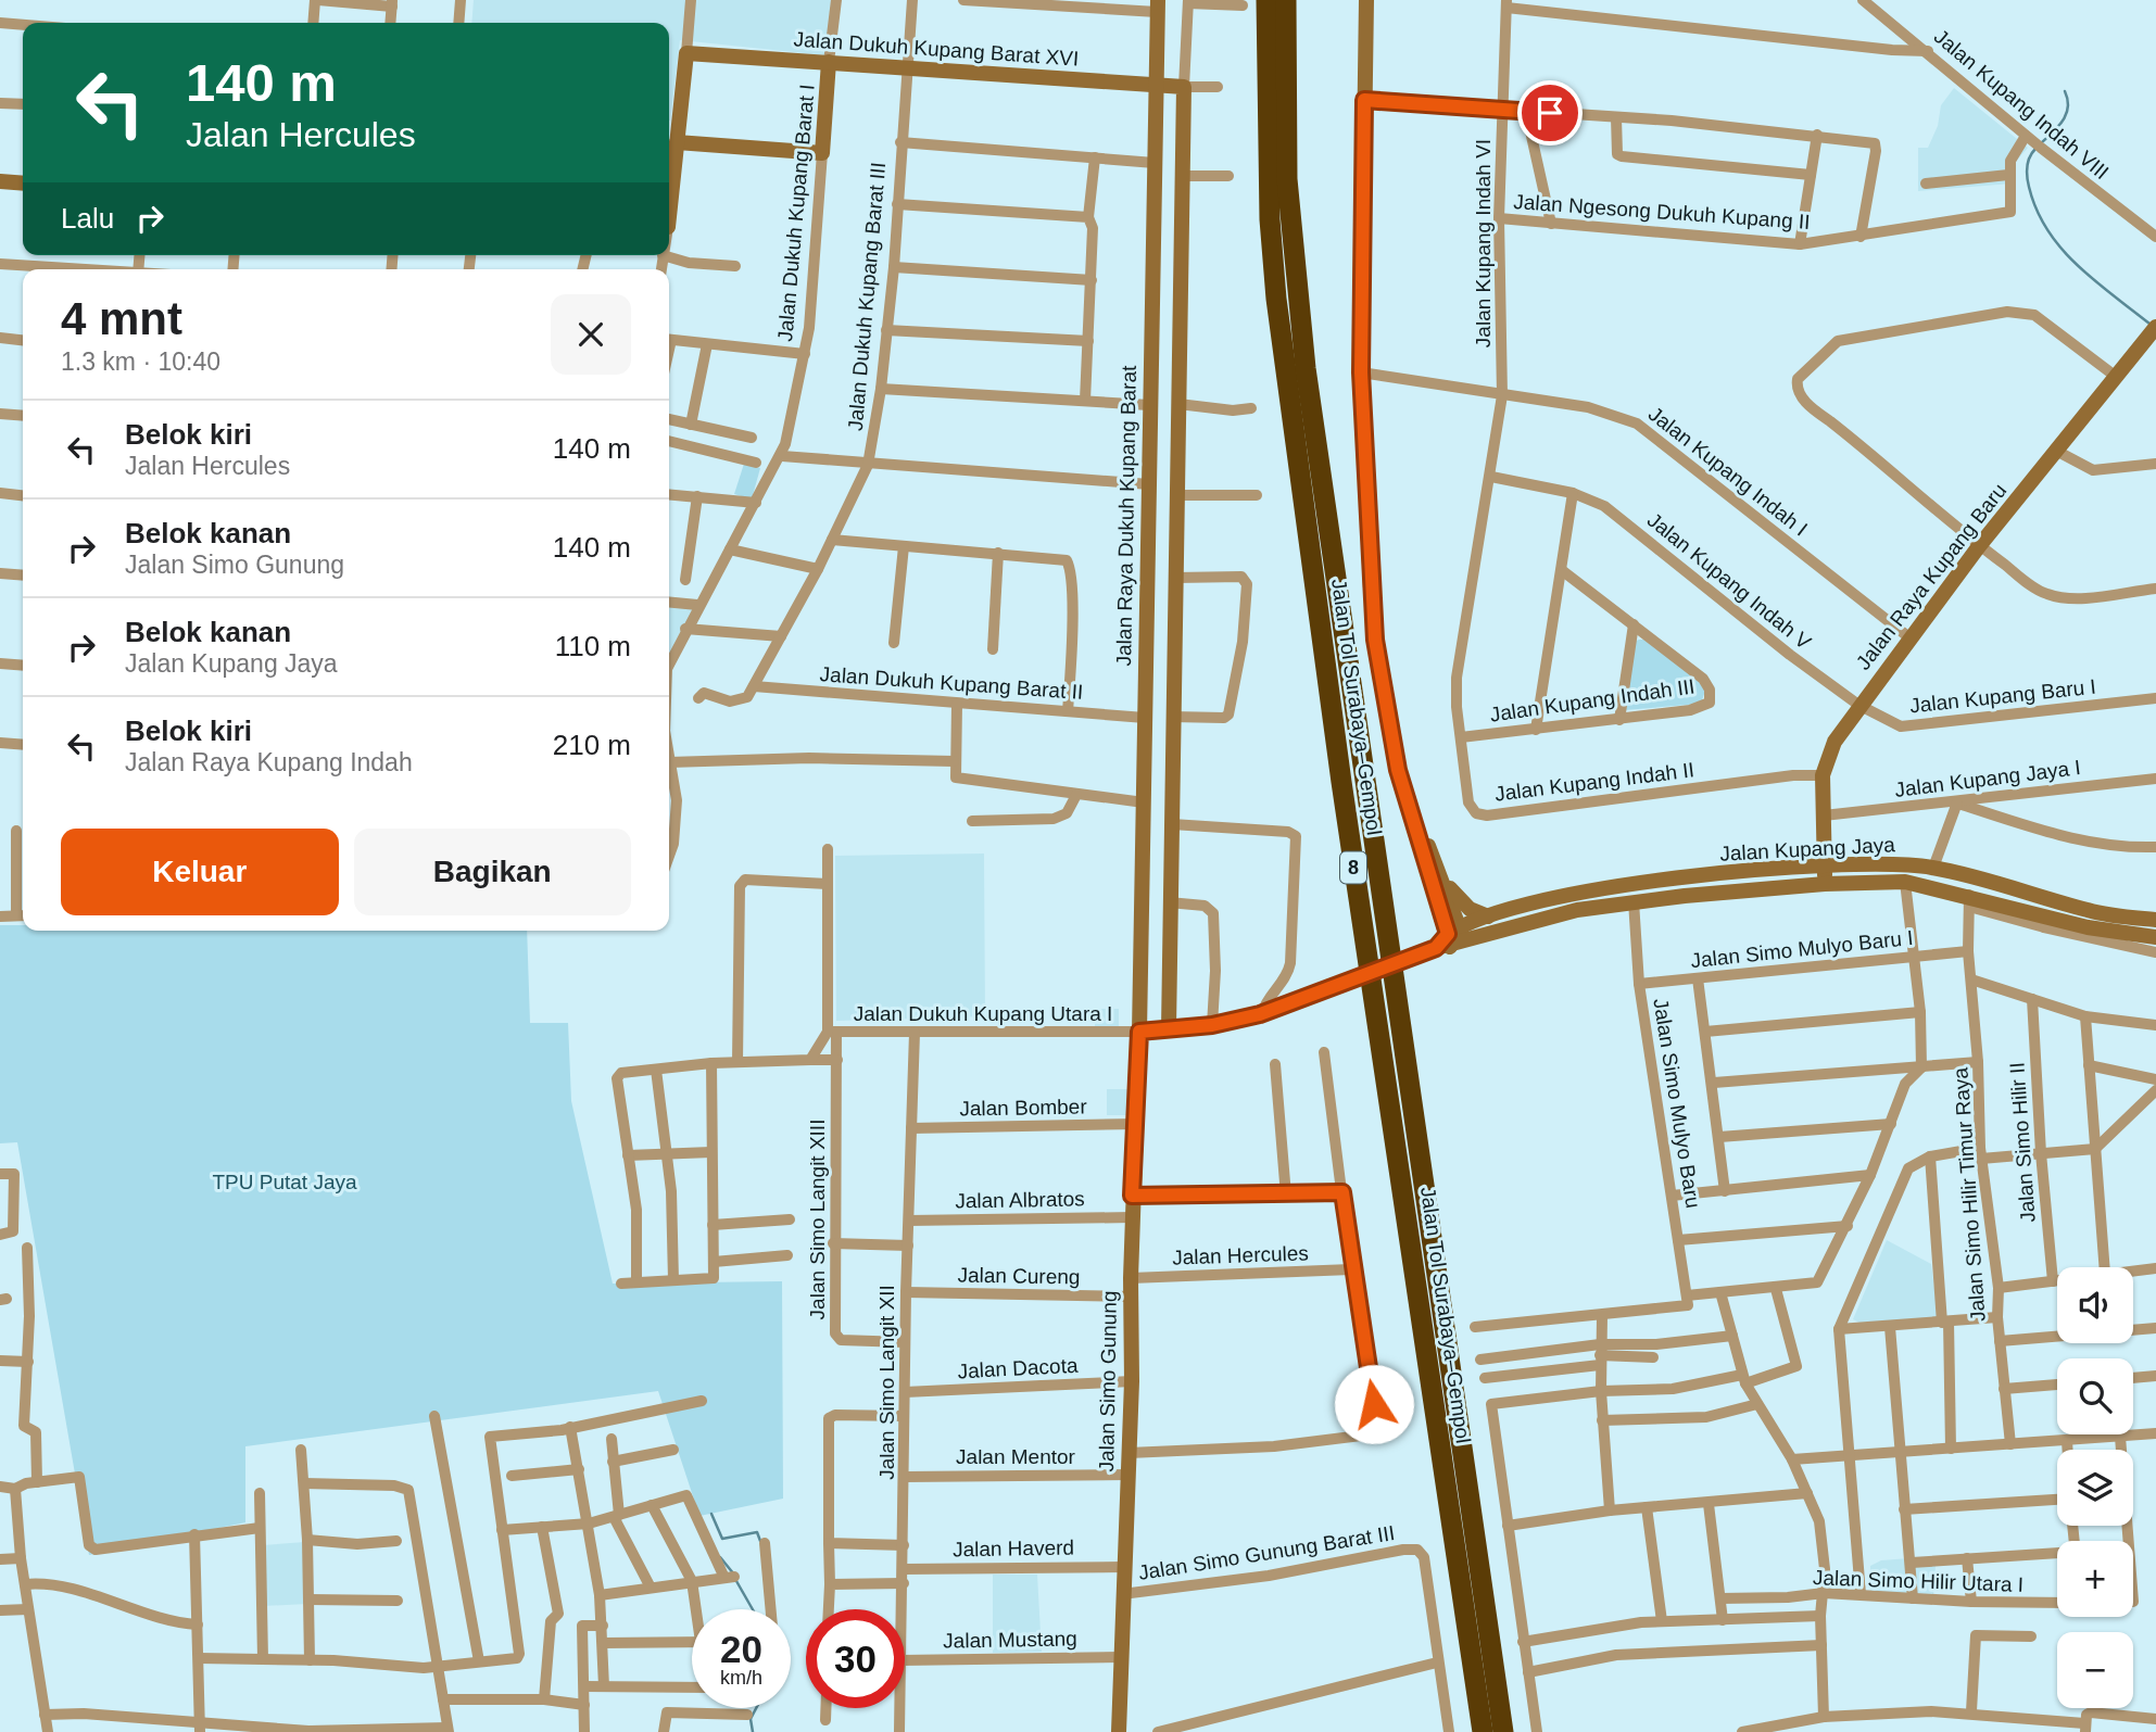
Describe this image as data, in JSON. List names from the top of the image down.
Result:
{
  "streets": {
    "highway": ["Jalan Tol Surabaya–Gempol", "8"],
    "street": [
      "Jalan Dukuh Kupang Barat XVI",
      "Jalan Kupang Indah VIII",
      "Jalan Ngesong Dukuh Kupang II",
      "Jalan Dukuh Kupang Barat I",
      "Jalan Kupang Indah VI",
      "Jalan Dukuh Kupang Barat III",
      "Jalan Kupang Indah I",
      "Jalan Raya Dukuh Kupang Barat",
      "Jalan Raya Kupang Baru",
      "Jalan Kupang Indah V",
      "Jalan Dukuh Kupang Barat II",
      "Jalan Kupang Baru I",
      "Jalan Kupang Indah III",
      "Jalan Kupang Jaya I",
      "Jalan Kupang Indah II",
      "Jalan Kupang Jaya",
      "Jalan Simo Mulyo Baru I",
      "Jalan Dukuh Kupang Utara I",
      "Jalan Simo Mulyo Baru",
      "Jalan Bomber",
      "Jalan Simo Hilir II",
      "Jalan Simo Hilir Timur Raya",
      "Jalan Albratos",
      "Jalan Simo Langit XIII",
      "Jalan Hercules",
      "Jalan Cureng",
      "Jalan Dacota",
      "Jalan Simo Gunung",
      "Jalan Simo Langit XII",
      "Jalan Mentor",
      "Jalan Haverd",
      "Jalan Simo Gunung Barat III",
      "Jalan Simo Hilir Utara I",
      "Jalan Mustang"
    ]
  },
  "crossings": [
    ["Jalan Dukuh Kupang Barat XVI", "Jalan Dukuh Kupang Barat I"],
    ["Jalan Dukuh Kupang Barat XVI", "Jalan Dukuh Kupang Barat III"],
    ["Jalan Dukuh Kupang Barat XVI", "Jalan Raya Dukuh Kupang Barat"],
    ["Jalan Kupang Indah VIII", "Jalan Ngesong Dukuh Kupang II"],
    ["Jalan Ngesong Dukuh Kupang II", "Jalan Kupang Indah VI"],
    ["Jalan Kupang Indah VI", "Jalan Kupang Indah I"],
    ["Jalan Kupang Indah VI", "Jalan Kupang Indah II"],
    ["Jalan Dukuh Kupang Barat III", "Jalan Dukuh Kupang Barat II"],
    ["Jalan Kupang Indah I", "Jalan Raya Kupang Baru"],
    ["Jalan Kupang Indah I", "Jalan Kupang Indah II"],
    ["Jalan Raya Dukuh Kupang Barat", "Jalan Dukuh Kupang Barat II"],
    ["Jalan Raya Dukuh Kupang Barat", "Jalan Kupang Jaya"],
    ["Jalan Raya Dukuh Kupang Barat", "Jalan Dukuh Kupang Utara I"],
    ["Jalan Raya Dukuh Kupang Barat", "Jalan Simo Gunung"],
    ["Jalan Raya Kupang Baru", "Jalan Kupang Indah V"],
    ["Jalan Raya Kupang Baru", "Jalan Kupang Baru I"],
    ["Jalan Raya Kupang Baru", "Jalan Kupang Jaya I"],
    ["Jalan Raya Kupang Baru", "Jalan Kupang Indah II"],
    ["Jalan Raya Kupang Baru", "Jalan Kupang Jaya"],
    ["Jalan Kupang Indah V", "Jalan Kupang Baru I"],
    ["Jalan Kupang Indah V", "Jalan Kupang Indah II"],
    ["Jalan Kupang Indah III", "Jalan Kupang Indah II"],
    ["Jalan Kupang Jaya", "Jalan Dukuh Kupang Utara I"],
    ["Jalan Kupang Jaya", "Jalan Simo Mulyo Baru"],
    ["Jalan Kupang Jaya", "Jalan Simo Hilir Timur Raya"],
    ["Jalan Kupang Jaya", "Jalan Simo Gunung"],
    ["Jalan Simo Mulyo Baru I", "Jalan Simo Mulyo Baru"],
    ["Jalan Simo Mulyo Baru I", "Jalan Simo Hilir Timur Raya"],
    ["Jalan Dukuh Kupang Utara I", "Jalan Simo Langit XIII"],
    ["Jalan Dukuh Kupang Utara I", "Jalan Simo Gunung"],
    ["Jalan Dukuh Kupang Utara I", "Jalan Simo Langit XII"],
    ["Jalan Bomber", "Jalan Simo Gunung"],
    ["Jalan Bomber", "Jalan Simo Langit XII"],
    ["Jalan Albratos", "Jalan Simo Gunung"],
    ["Jalan Albratos", "Jalan Simo Langit XII"],
    ["Jalan Simo Langit XIII", "Jalan Simo Langit XII"],
    ["Jalan Hercules", "Jalan Simo Gunung"],
    ["Jalan Cureng", "Jalan Simo Gunung"],
    ["Jalan Cureng", "Jalan Simo Langit XII"],
    ["Jalan Dacota", "Jalan Simo Gunung"],
    ["Jalan Dacota", "Jalan Simo Langit XII"],
    ["Jalan Simo Gunung", "Jalan Mentor"],
    ["Jalan Simo Gunung", "Jalan Haverd"],
    ["Jalan Simo Gunung", "Jalan Simo Gunung Barat III"],
    ["Jalan Simo Gunung", "Jalan Mustang"],
    ["Jalan Simo Langit XII", "Jalan Mentor"],
    ["Jalan Simo Langit XII", "Jalan Haverd"]
  ],
  "parks": ["TPU Putat Jaya"],
  "page": {
    "turn": ["140 m", "Jalan Hercules"],
    "then": "Lalu",
    "heading": ["4 mnt", "1.3 km · 10:40"],
    "list": [
      {
        "name": "Belok kiri",
        "note": "Jalan Hercules",
        "value": "140 m"
      },
      {
        "name": "Belok kanan",
        "note": "Jalan Simo Gunung",
        "value": "140 m"
      },
      {
        "name": "Belok kanan",
        "note": "Jalan Kupang Jaya",
        "value": "110 m"
      },
      {
        "name": "Belok kiri",
        "note": "Jalan Raya Kupang Indah",
        "value": "210 m"
      }
    ],
    "buttons": ["Keluar", "Bagikan"],
    "map_buttons": ["+", "−"],
    "speed": "20 km/h",
    "limit": "30"
  }
}
